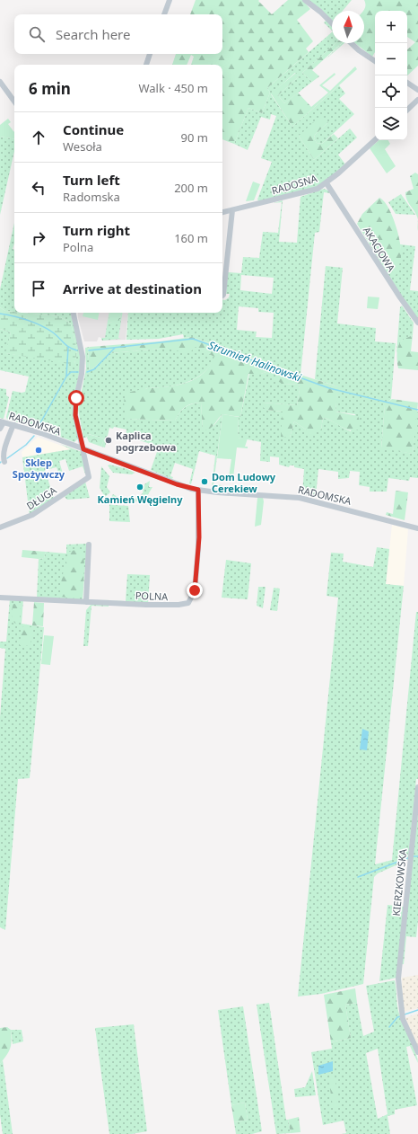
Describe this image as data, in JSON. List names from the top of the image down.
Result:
{
  "streets": {
    "street": [
      "RADOSNA",
      "AKACJOWA",
      "RADOMSKA",
      "DŁUGA",
      "POLNA",
      "KIERZKOWSKA"
    ]
  },
  "crossings": [
    ["RADOSNA", "AKACJOWA"],
    ["RADOMSKA", "DŁUGA"],
    ["RADOMSKA", "POLNA"]
  ],
  "water": ["Strumień Halinowski"],
  "places": [
    "Kaplica pogrzebowa",
    "Sklep Spożywczy",
    "Dom Ludowy Cerekiew",
    "Kamień Węgielny"
  ],
  "north": "top",
  "page": {
    "map_buttons": ["+", "−"],
    "search": "Search here",
    "heading": ["6 min", "Walk · 450 m"],
    "list": [
      ["Continue", "Wesoła", "90 m"],
      ["Turn left", "Radomska", "200 m"],
      ["Turn right", "Polna", "160 m"],
      "Arrive at destination"
    ]
  }
}
